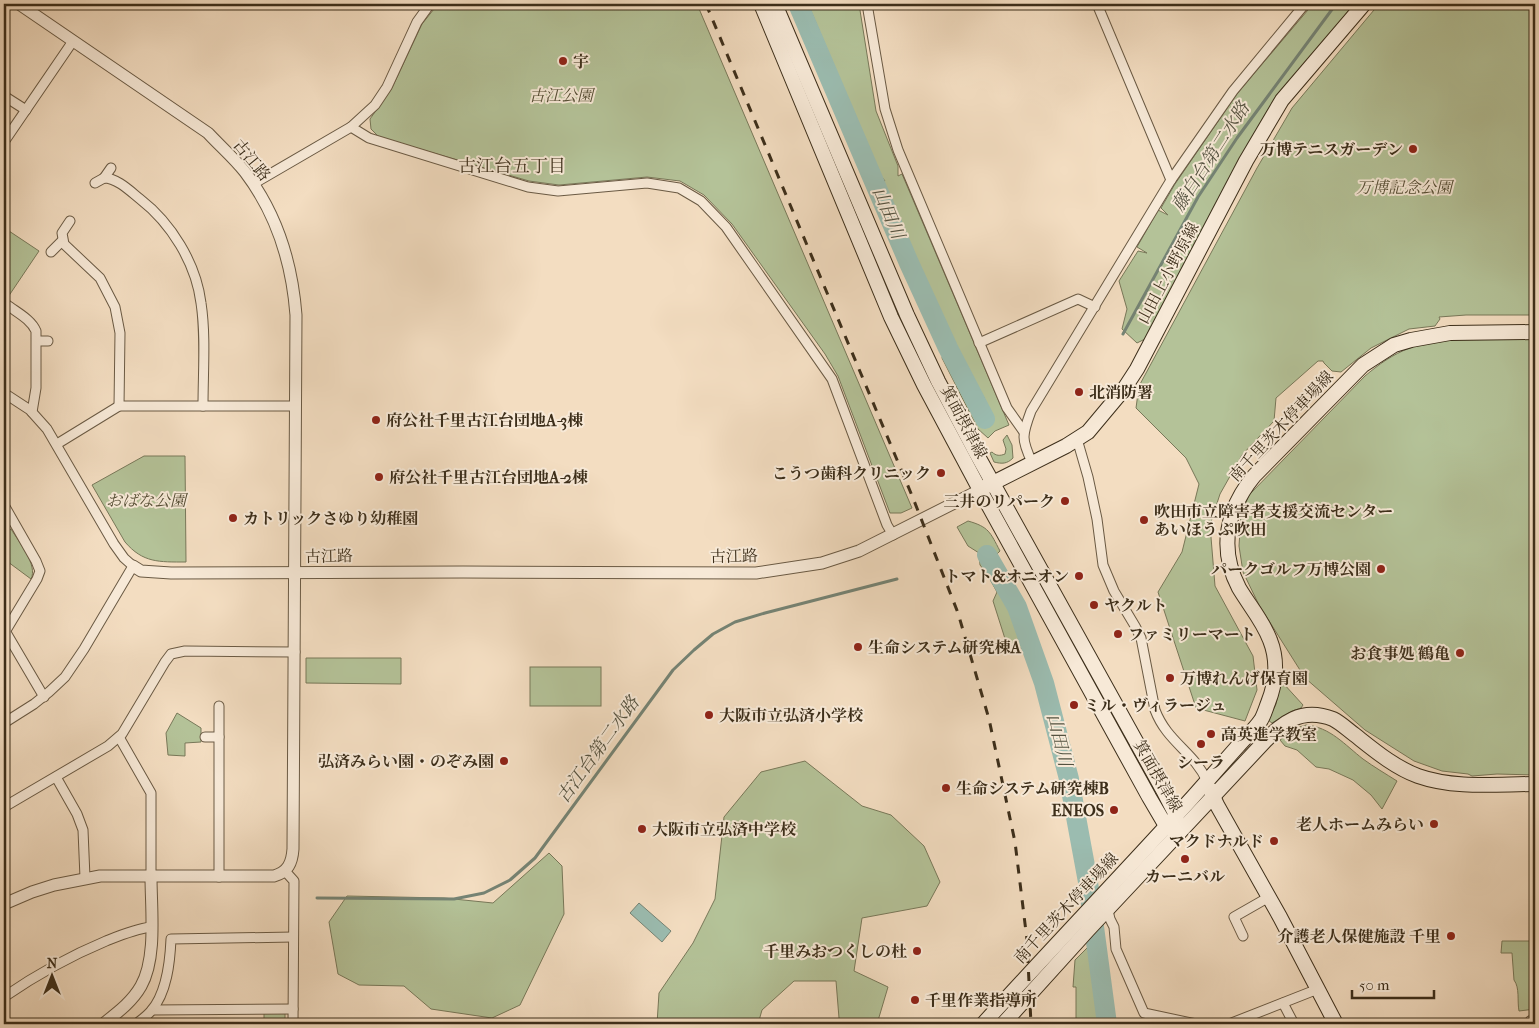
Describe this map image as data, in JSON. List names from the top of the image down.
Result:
{
  "streets": {
    "main road": ["山田上小野原線", "箕面摂津線", "南千里茨木停車場線"],
    "street": ["古江路"]
  },
  "crossings": [
    ["古江路", "山田上小野原線"],
    ["古江路", "箕面摂津線"],
    ["山田上小野原線", "箕面摂津線"],
    ["箕面摂津線", "南千里茨木停車場線"]
  ],
  "districts": ["古江台五丁目"],
  "water": ["藤白台第二水路", "山田川", "古江台第二水路"],
  "parks": ["古江公園", "万博記念公園", "おばな公園"],
  "places": [
    "宇",
    "万博テニスガーデン",
    "北消防署",
    "府公社千里古江台団地A-3棟",
    "こうつ歯科クリニック",
    "府公社千里古江台団地A-2棟",
    "三井のリパーク",
    "カトリックさゆり幼稚園",
    "吹田市立障害者支援交流センター あいほうぷ吹田",
    "パークゴルフ万博公園",
    "トマト&オニオン",
    "ヤクルト",
    "ファミリーマート",
    "生命システム研究棟A",
    "お食事処 鶴亀",
    "万博れんげ保育園",
    "ミル・ヴィラージュ",
    "大阪市立弘済小学校",
    "高英進学教室",
    "シーラ",
    "弘済みらい園・のぞみ園",
    "生命システム研究棟B",
    "ENEOS",
    "老人ホームみらい",
    "大阪市立弘済中学校",
    "マクドナルド",
    "カーニバル",
    "介護老人保健施設 千里",
    "千里みおつくしの杜",
    "千里作業指導所"
  ],
  "scale_bar": "50 m",
  "north": "top"
}
